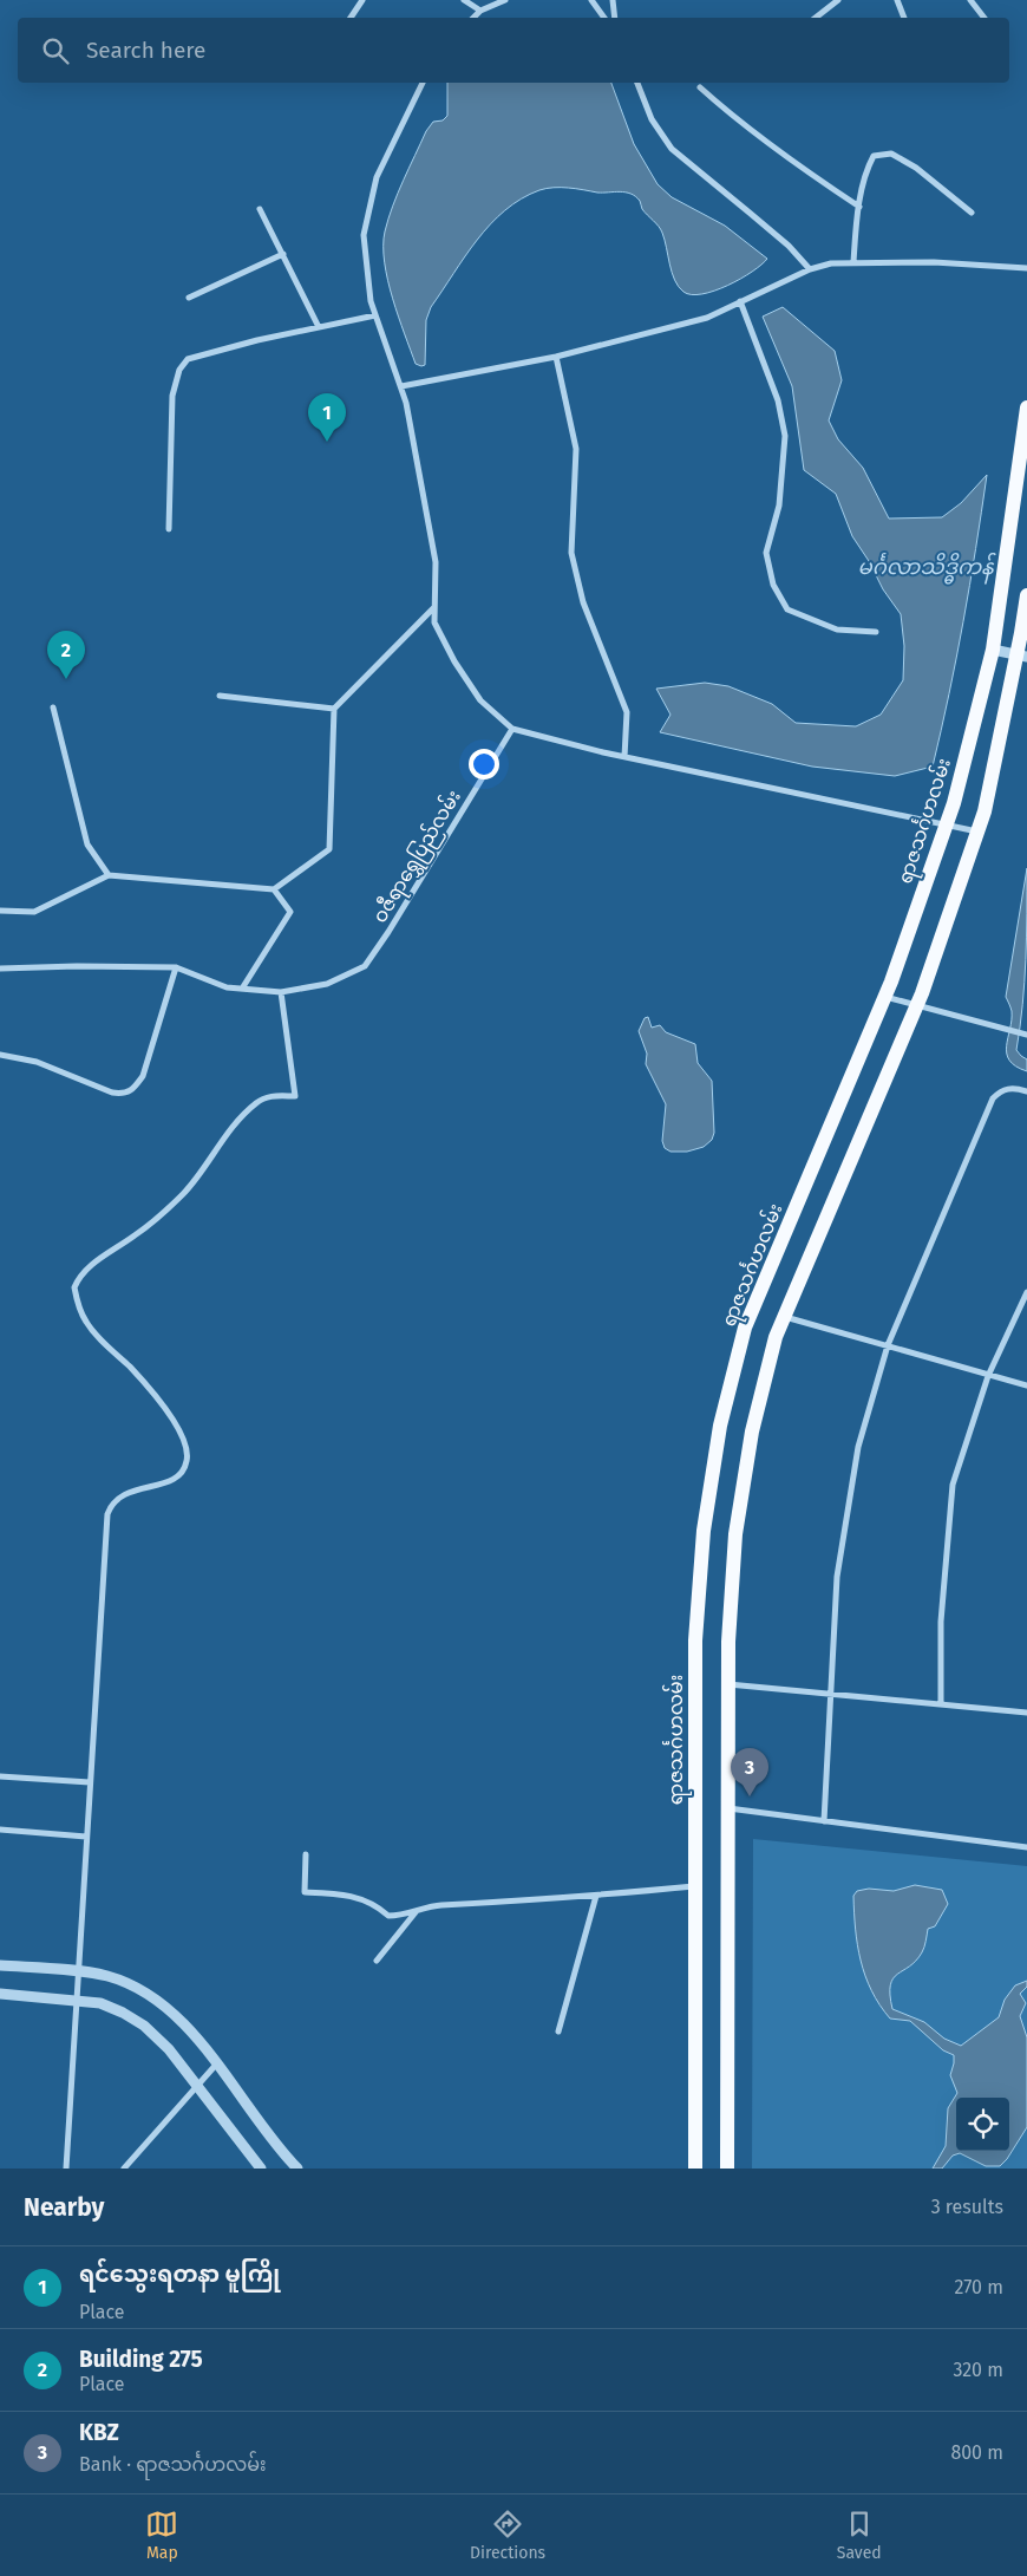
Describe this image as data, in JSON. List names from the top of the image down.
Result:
{
  "streets": {
    "main road": ["ရာဇသင်္ဂဟလမ်း"],
    "street": ["ဝဇီရာရွှေပြည်လမ်း"]
  },
  "water": ["မင်္ဂလာသိဒ္ဓိကန်"],
  "page": {
    "search": "Search here",
    "pins": ["1", "2", "3"],
    "heading": ["Nearby", "3 results"],
    "list": [
      {
        "mark": "1",
        "name": "ရင်သွေးရတနာ မူကြို",
        "note": "Place",
        "value": "270 m"
      },
      {
        "mark": "2",
        "name": "Building 275",
        "note": "Place",
        "value": "320 m"
      },
      {
        "mark": "3",
        "name": "KBZ",
        "note": "Bank · ရာဇသင်္ဂဟလမ်း",
        "value": "800 m"
      }
    ],
    "nav": ["Map", "Directions", "Saved"]
  }
}
